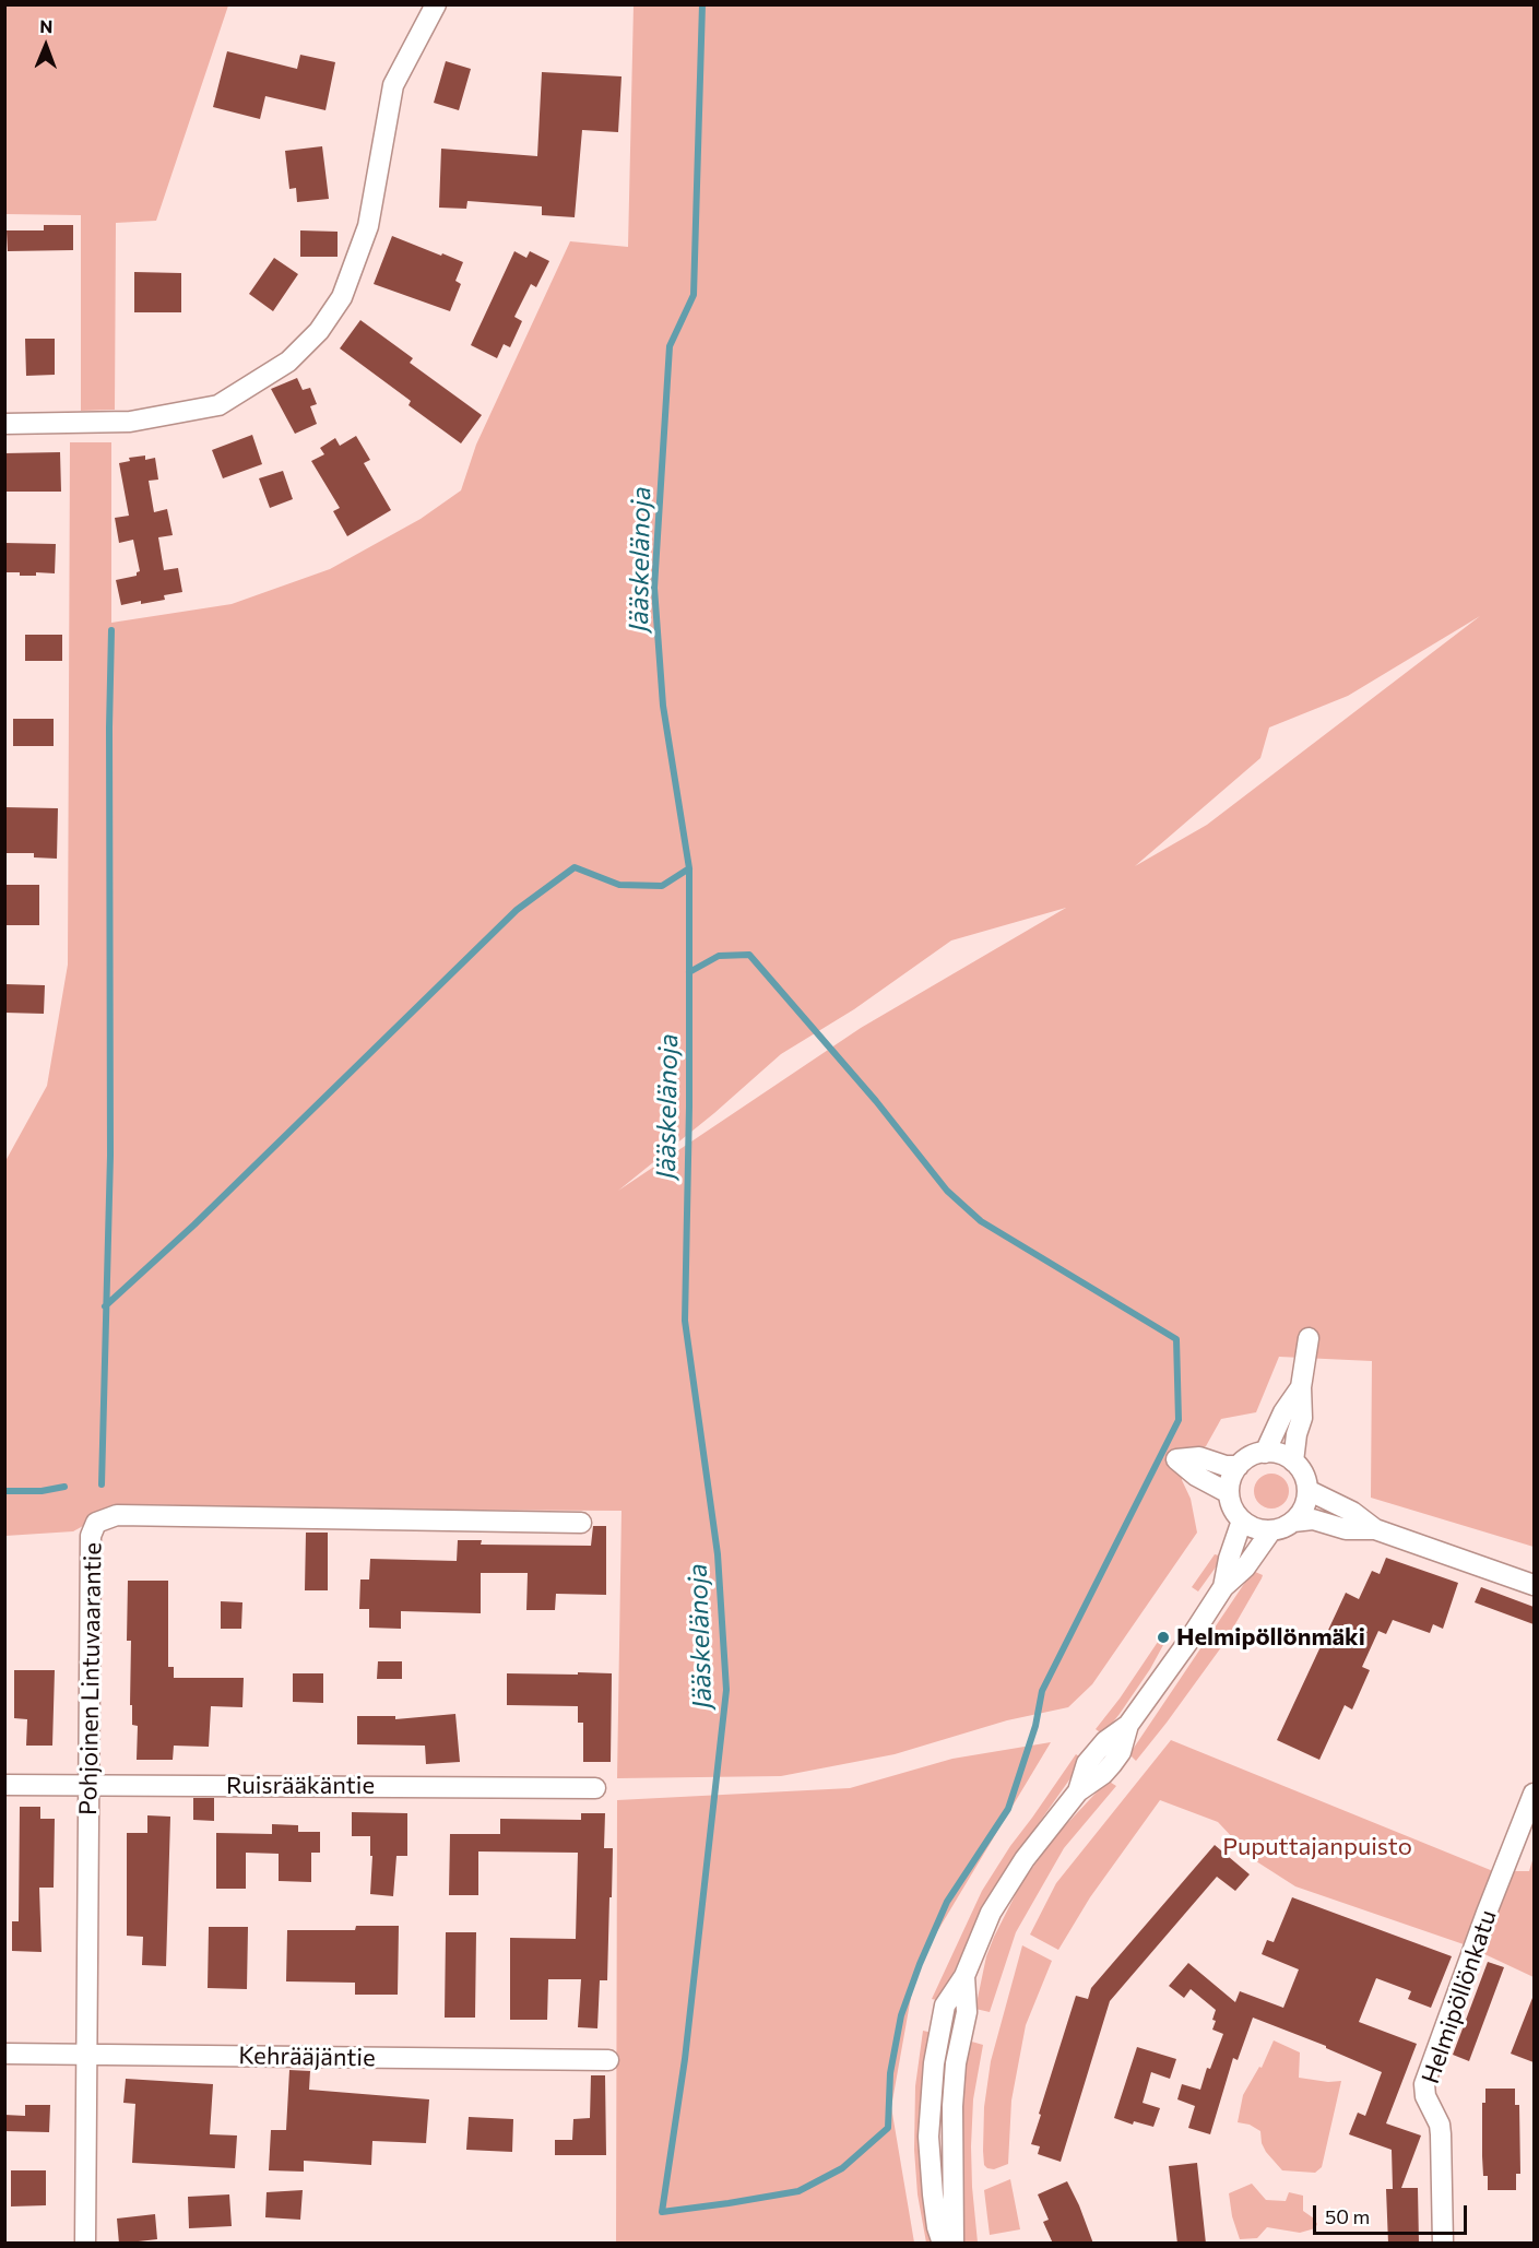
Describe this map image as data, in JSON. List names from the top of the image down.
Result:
{
  "streets": {
    "street": [
      "Pohjoinen Lintuvaarantie",
      "Ruisrääkäntie",
      "Helmipöllönkatu",
      "Kehrääjäntie"
    ]
  },
  "crossings": [
    ["Pohjoinen Lintuvaarantie", "Ruisrääkäntie"],
    ["Pohjoinen Lintuvaarantie", "Kehrääjäntie"]
  ],
  "water": ["Jääskelänoja"],
  "parks": ["Puputtajanpuisto"],
  "places": ["Helmipöllönmäki"],
  "scale_bar": "50 m",
  "north": "top"
}
